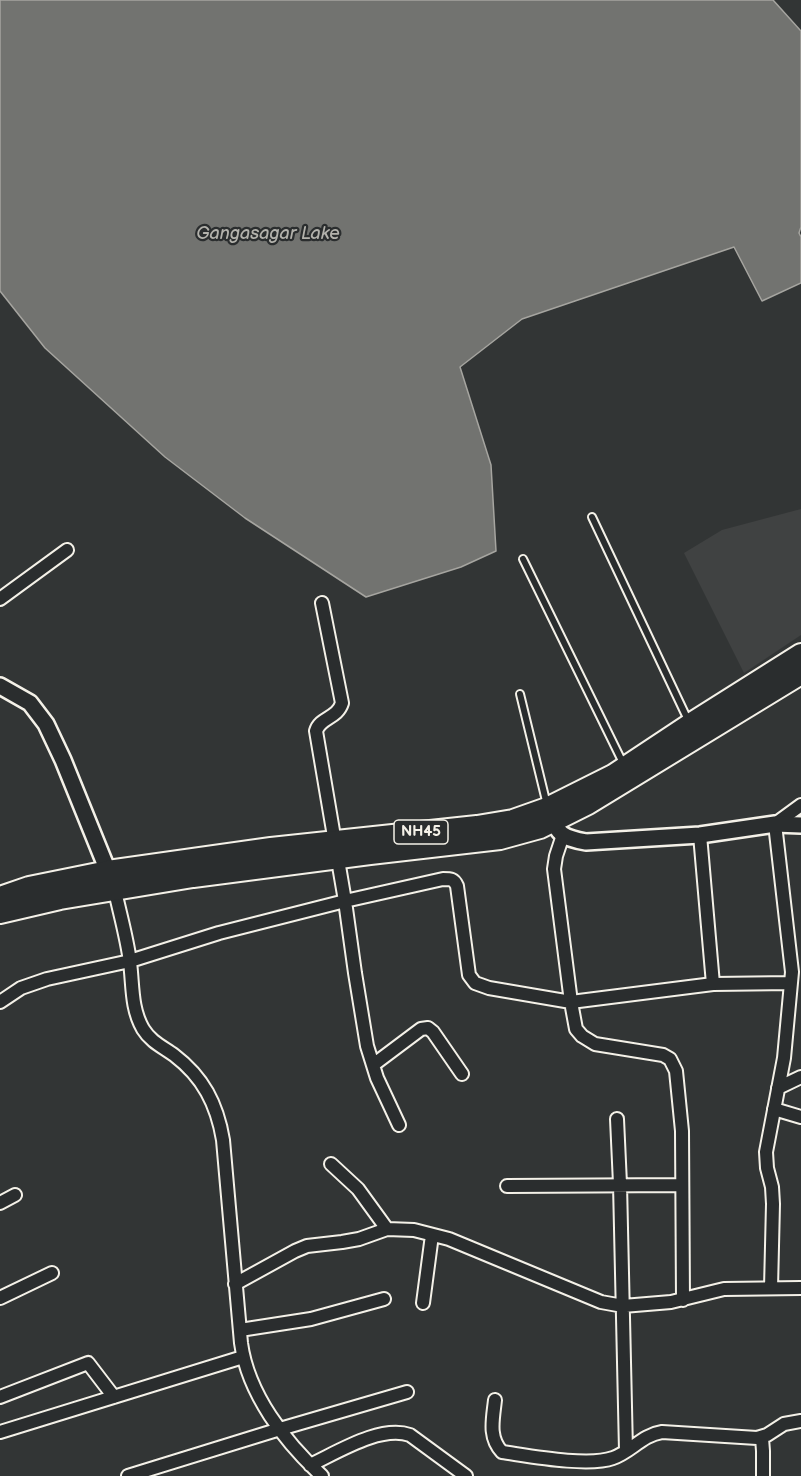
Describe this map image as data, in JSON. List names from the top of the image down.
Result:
{
  "streets": {
    "highway": ["NH45"]
  },
  "water": ["Gangasagar Lake"]
}
